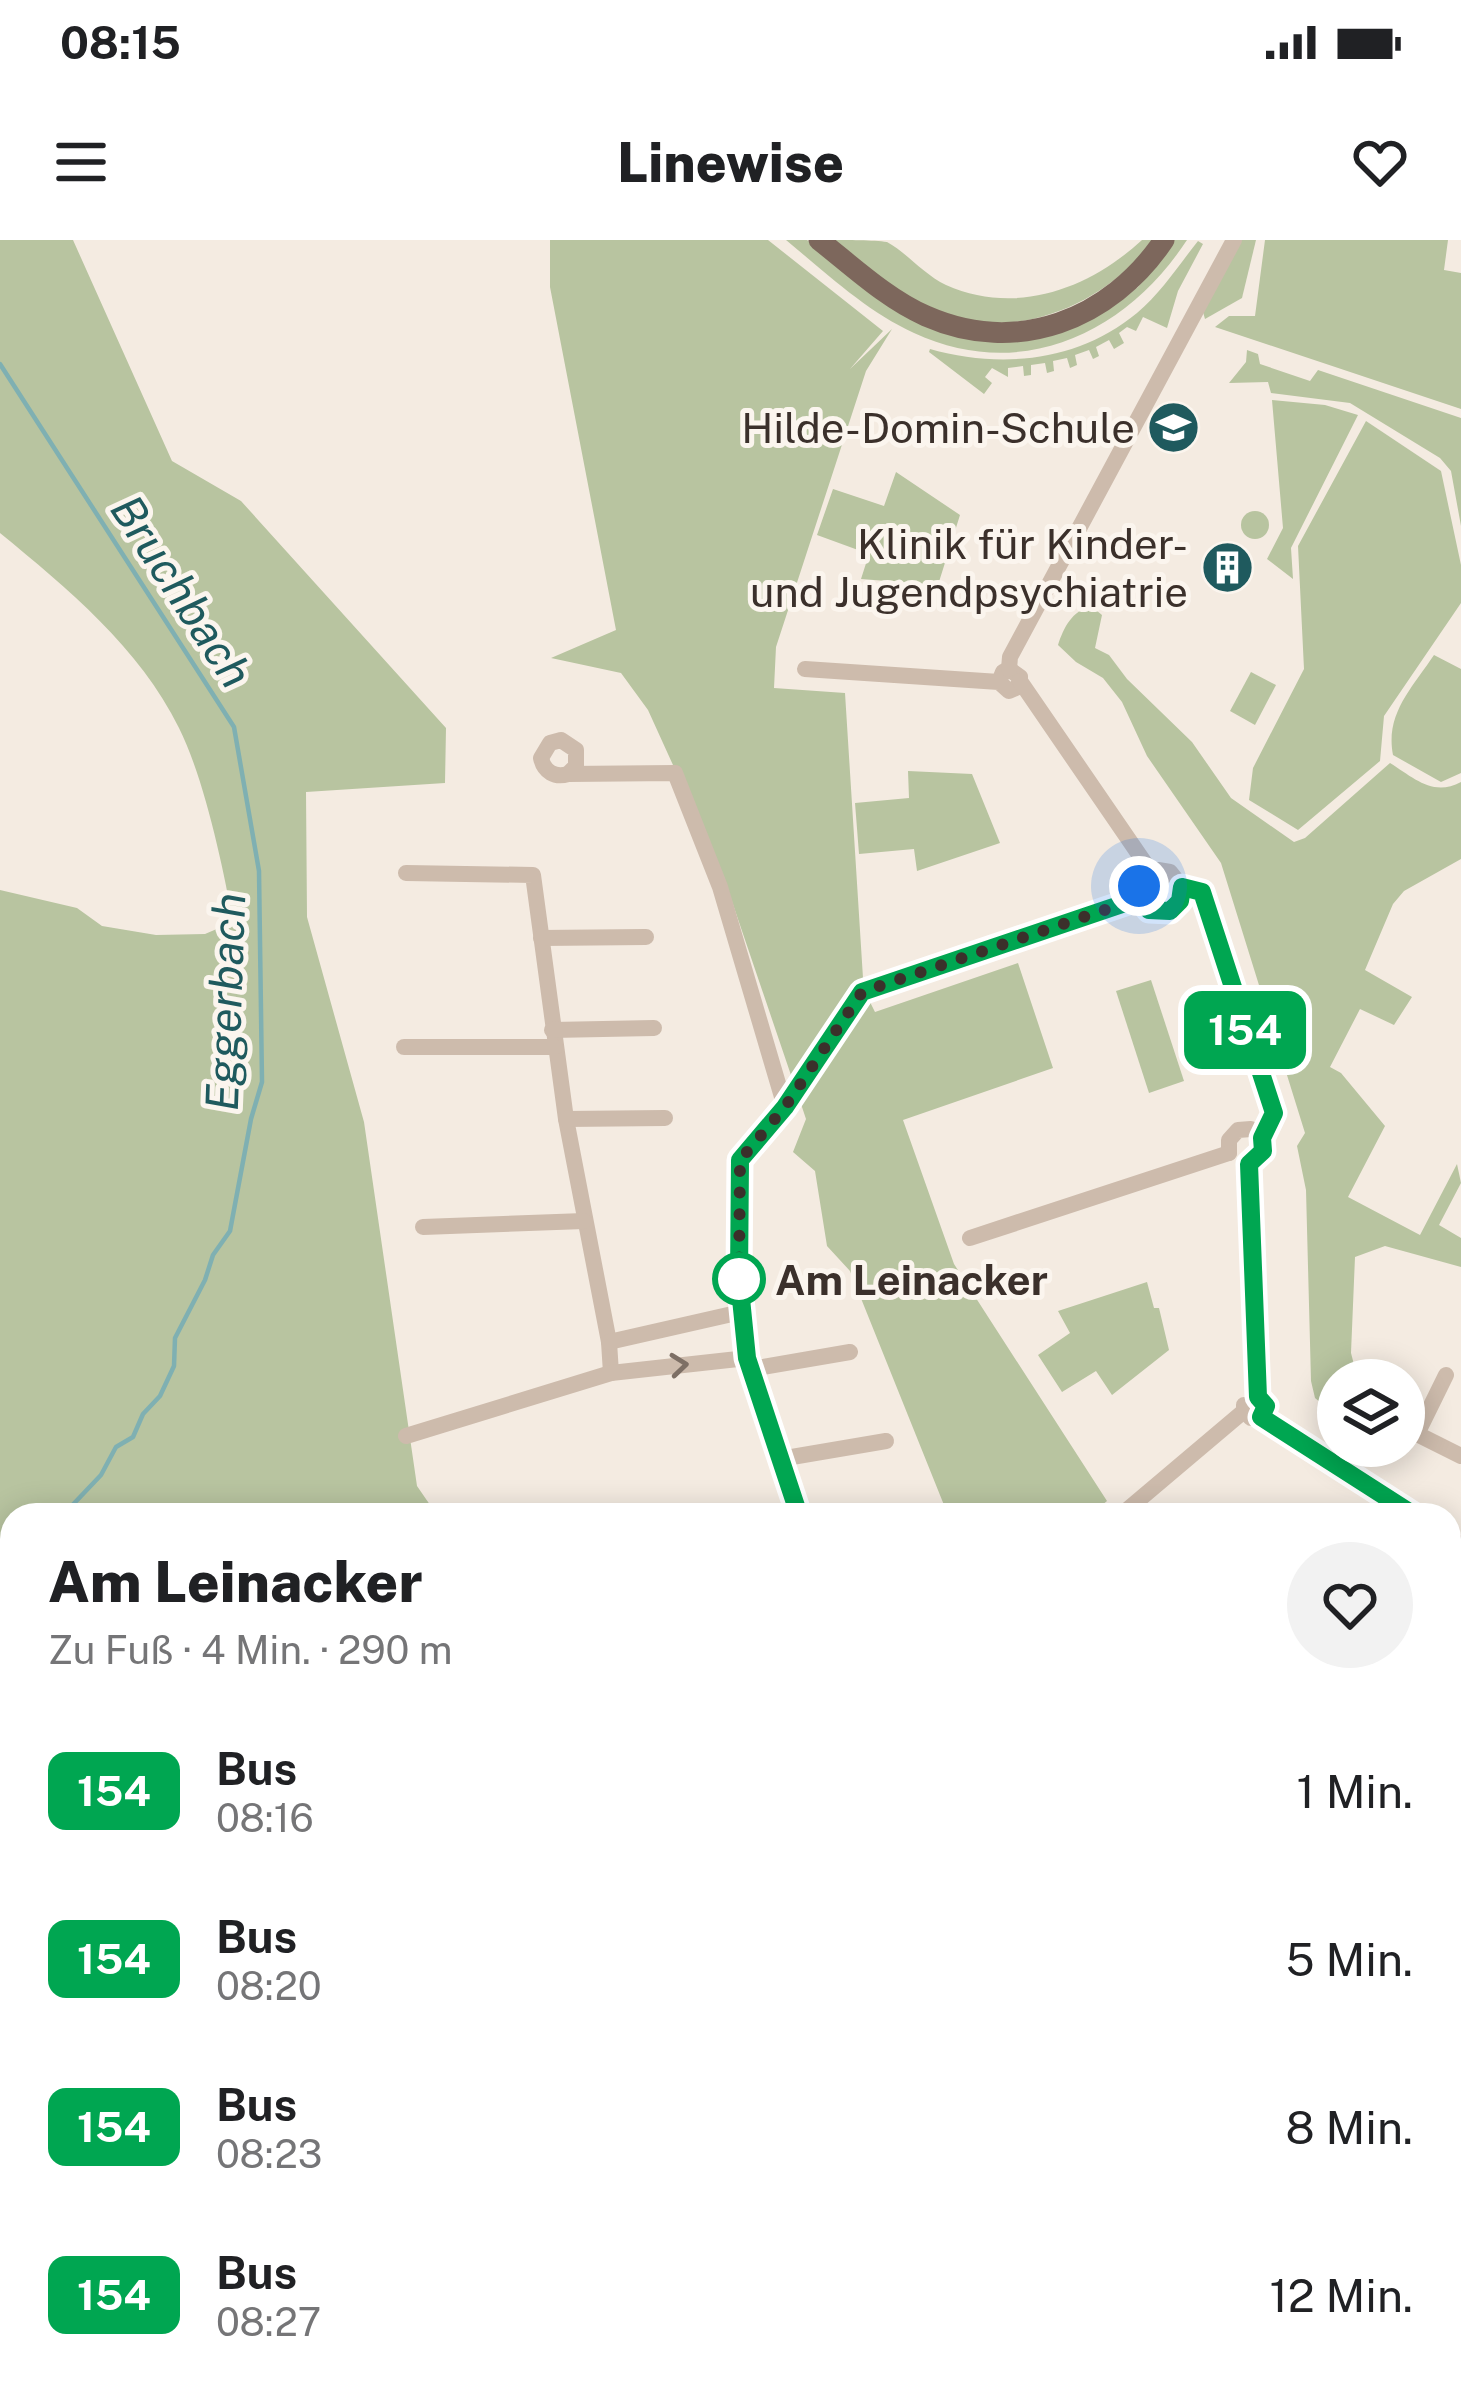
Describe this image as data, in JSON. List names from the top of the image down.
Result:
{
  "water": ["Bruchbach", "Eggerbach"],
  "places": {
    "school or university": ["Hilde-Domin-Schule"],
    "building": ["Klinik für Kinder- und Jugendpsychiatrie"],
    "other": ["Am Leinacker"]
  },
  "lines": ["bus line 154"],
  "page": {
    "status": "08:15",
    "header": "Linewise",
    "on_map": "154",
    "heading": ["Am Leinacker", "Zu Fuß · 4 Min. · 290 m"],
    "list": [
      {
        "mark": "154",
        "name": "Bus",
        "note": "08:16",
        "value": "1 Min."
      },
      {
        "mark": "154",
        "name": "Bus",
        "note": "08:20",
        "value": "5 Min."
      },
      {
        "mark": "154",
        "name": "Bus",
        "note": "08:23",
        "value": "8 Min."
      },
      {
        "mark": "154",
        "name": "Bus",
        "note": "08:27",
        "value": "12 Min."
      }
    ]
  }
}
